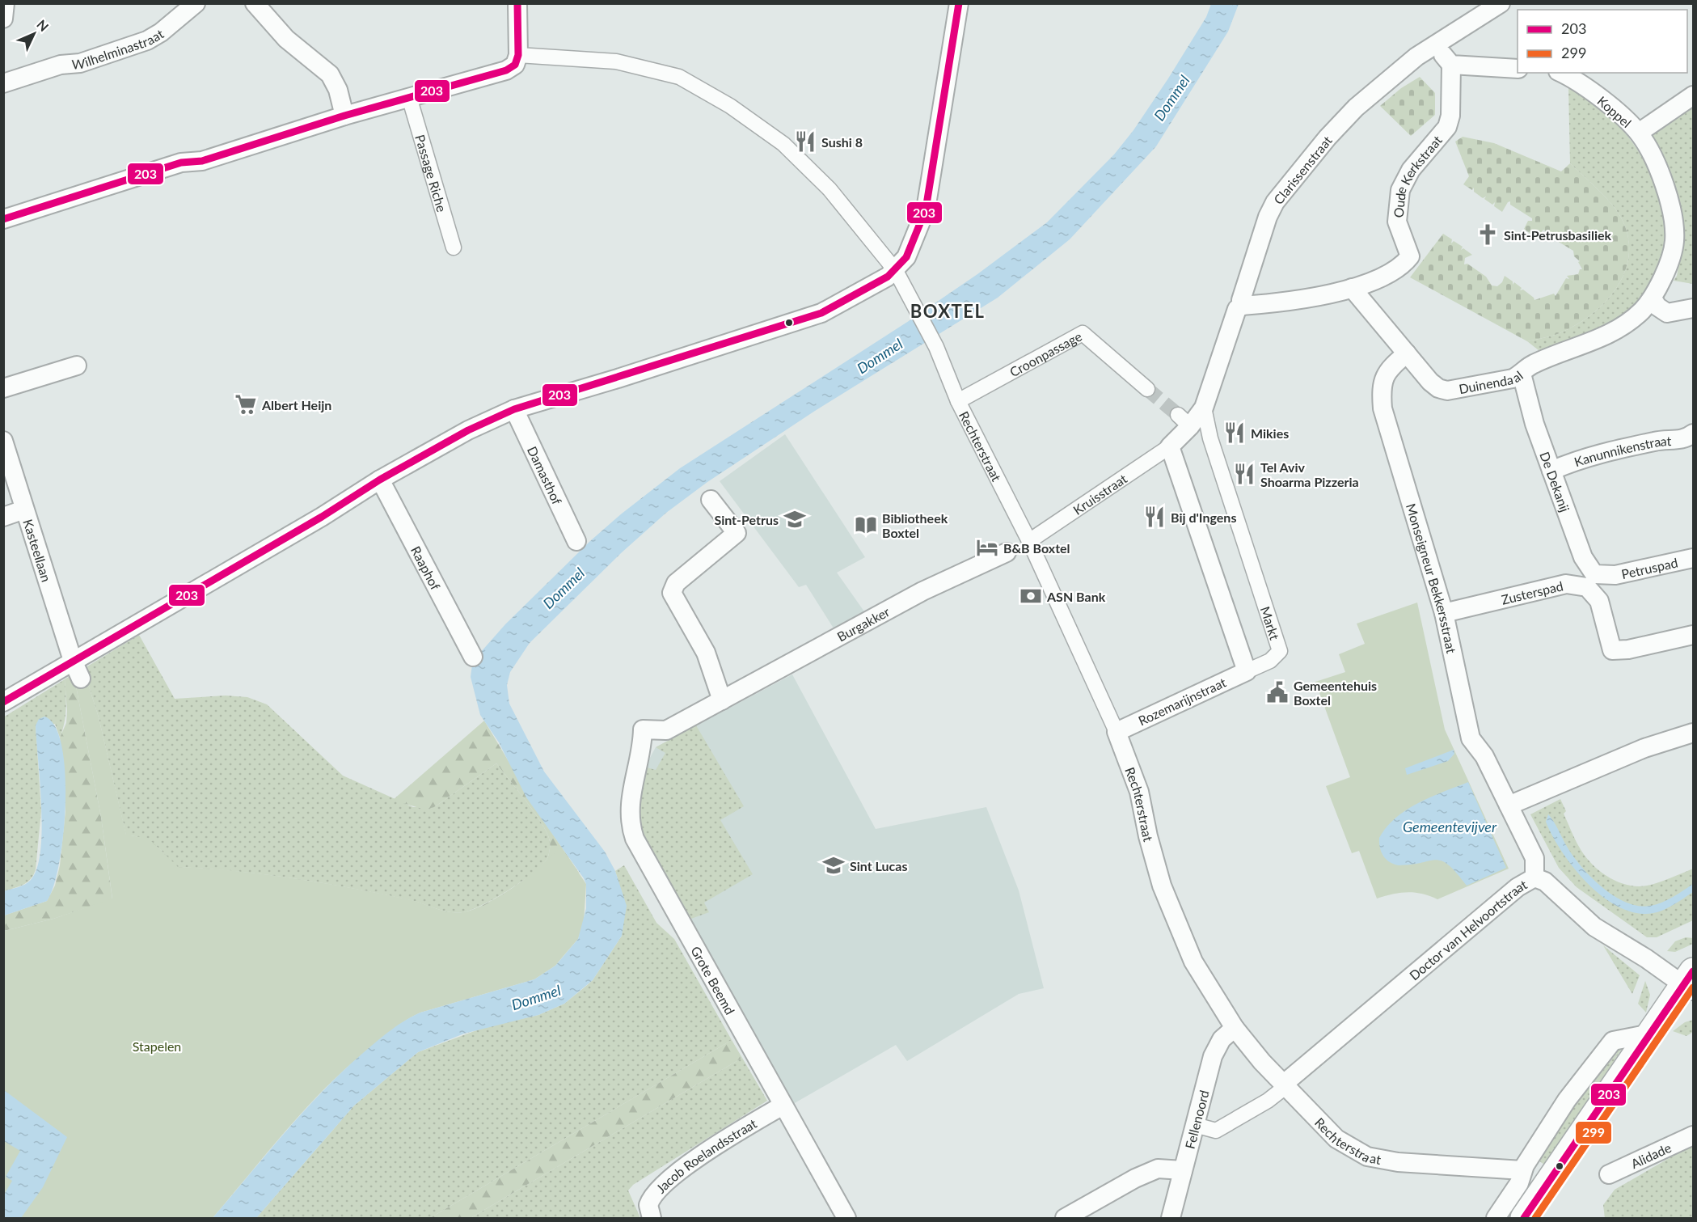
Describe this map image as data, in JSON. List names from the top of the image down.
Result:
{
  "streets": {
    "street": [
      "Wilhelminastraat",
      "Koppel",
      "Clarissenstraat",
      "Passage Riche",
      "Oude Kerkstraat",
      "Croonpassage",
      "Duinendaal",
      "Rechterstraat",
      "Kanunnikenstraat",
      "Damasthof",
      "De Dekanij",
      "Kruisstraat",
      "Kasteellaan",
      "Raaphof",
      "Petruspad",
      "Monseigneur Bekkersstraat",
      "Zusterspad",
      "Markt",
      "Burgakker",
      "Rozemarijnstraat",
      "Doctor van Helvoortstraat",
      "Grote Beemd",
      "Fellenoord",
      "Alidade",
      "Jacob Roelandsstraat"
    ]
  },
  "crossings": [
    ["Koppel", "Duinendaal"],
    ["Clarissenstraat", "Oude Kerkstraat"],
    ["Clarissenstraat", "Markt"],
    ["Oude Kerkstraat", "Duinendaal"],
    ["Croonpassage", "Rechterstraat"],
    ["Duinendaal", "De Dekanij"],
    ["Duinendaal", "Monseigneur Bekkersstraat"],
    ["Rechterstraat", "Kruisstraat"],
    ["Rechterstraat", "Rozemarijnstraat"],
    ["Rechterstraat", "Doctor van Helvoortstraat"],
    ["Rechterstraat", "Fellenoord"],
    ["Kanunnikenstraat", "De Dekanij"],
    ["De Dekanij", "Petruspad"],
    ["Monseigneur Bekkersstraat", "Zusterspad"],
    ["Monseigneur Bekkersstraat", "Doctor van Helvoortstraat"],
    ["Markt", "Rozemarijnstraat"],
    ["Burgakker", "Grote Beemd"],
    ["Grote Beemd", "Jacob Roelandsstraat"]
  ],
  "districts": ["BOXTEL"],
  "water": ["Dommel", "Gemeentevijver"],
  "parks": ["Stapelen"],
  "places": {
    "restaurant": [
      "Sushi 8",
      "Mikies",
      "Tel Aviv Shoarma Pizzeria",
      "Bij d'Ingens"
    ],
    "church": ["Sint-Petrusbasiliek"],
    "supermarket": ["Albert Heijn"],
    "school or university": ["Sint-Petrus", "Sint Lucas"],
    "library": ["Bibliotheek Boxtel"],
    "hotel": ["B&B Boxtel"],
    "bank": ["ASN Bank"],
    "public building": ["Gemeentehuis Boxtel"]
  },
  "lines": ["transit line 203", "transit line 299"],
  "legend": ["203", "299"],
  "north": "top right"
}
